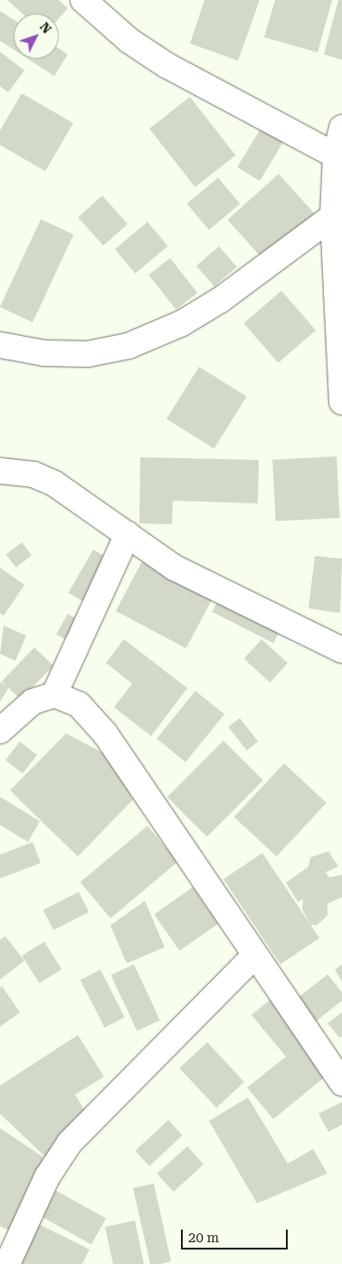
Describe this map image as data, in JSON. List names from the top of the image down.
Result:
{
  "scale_bar": "20 m",
  "north": "top right"
}
